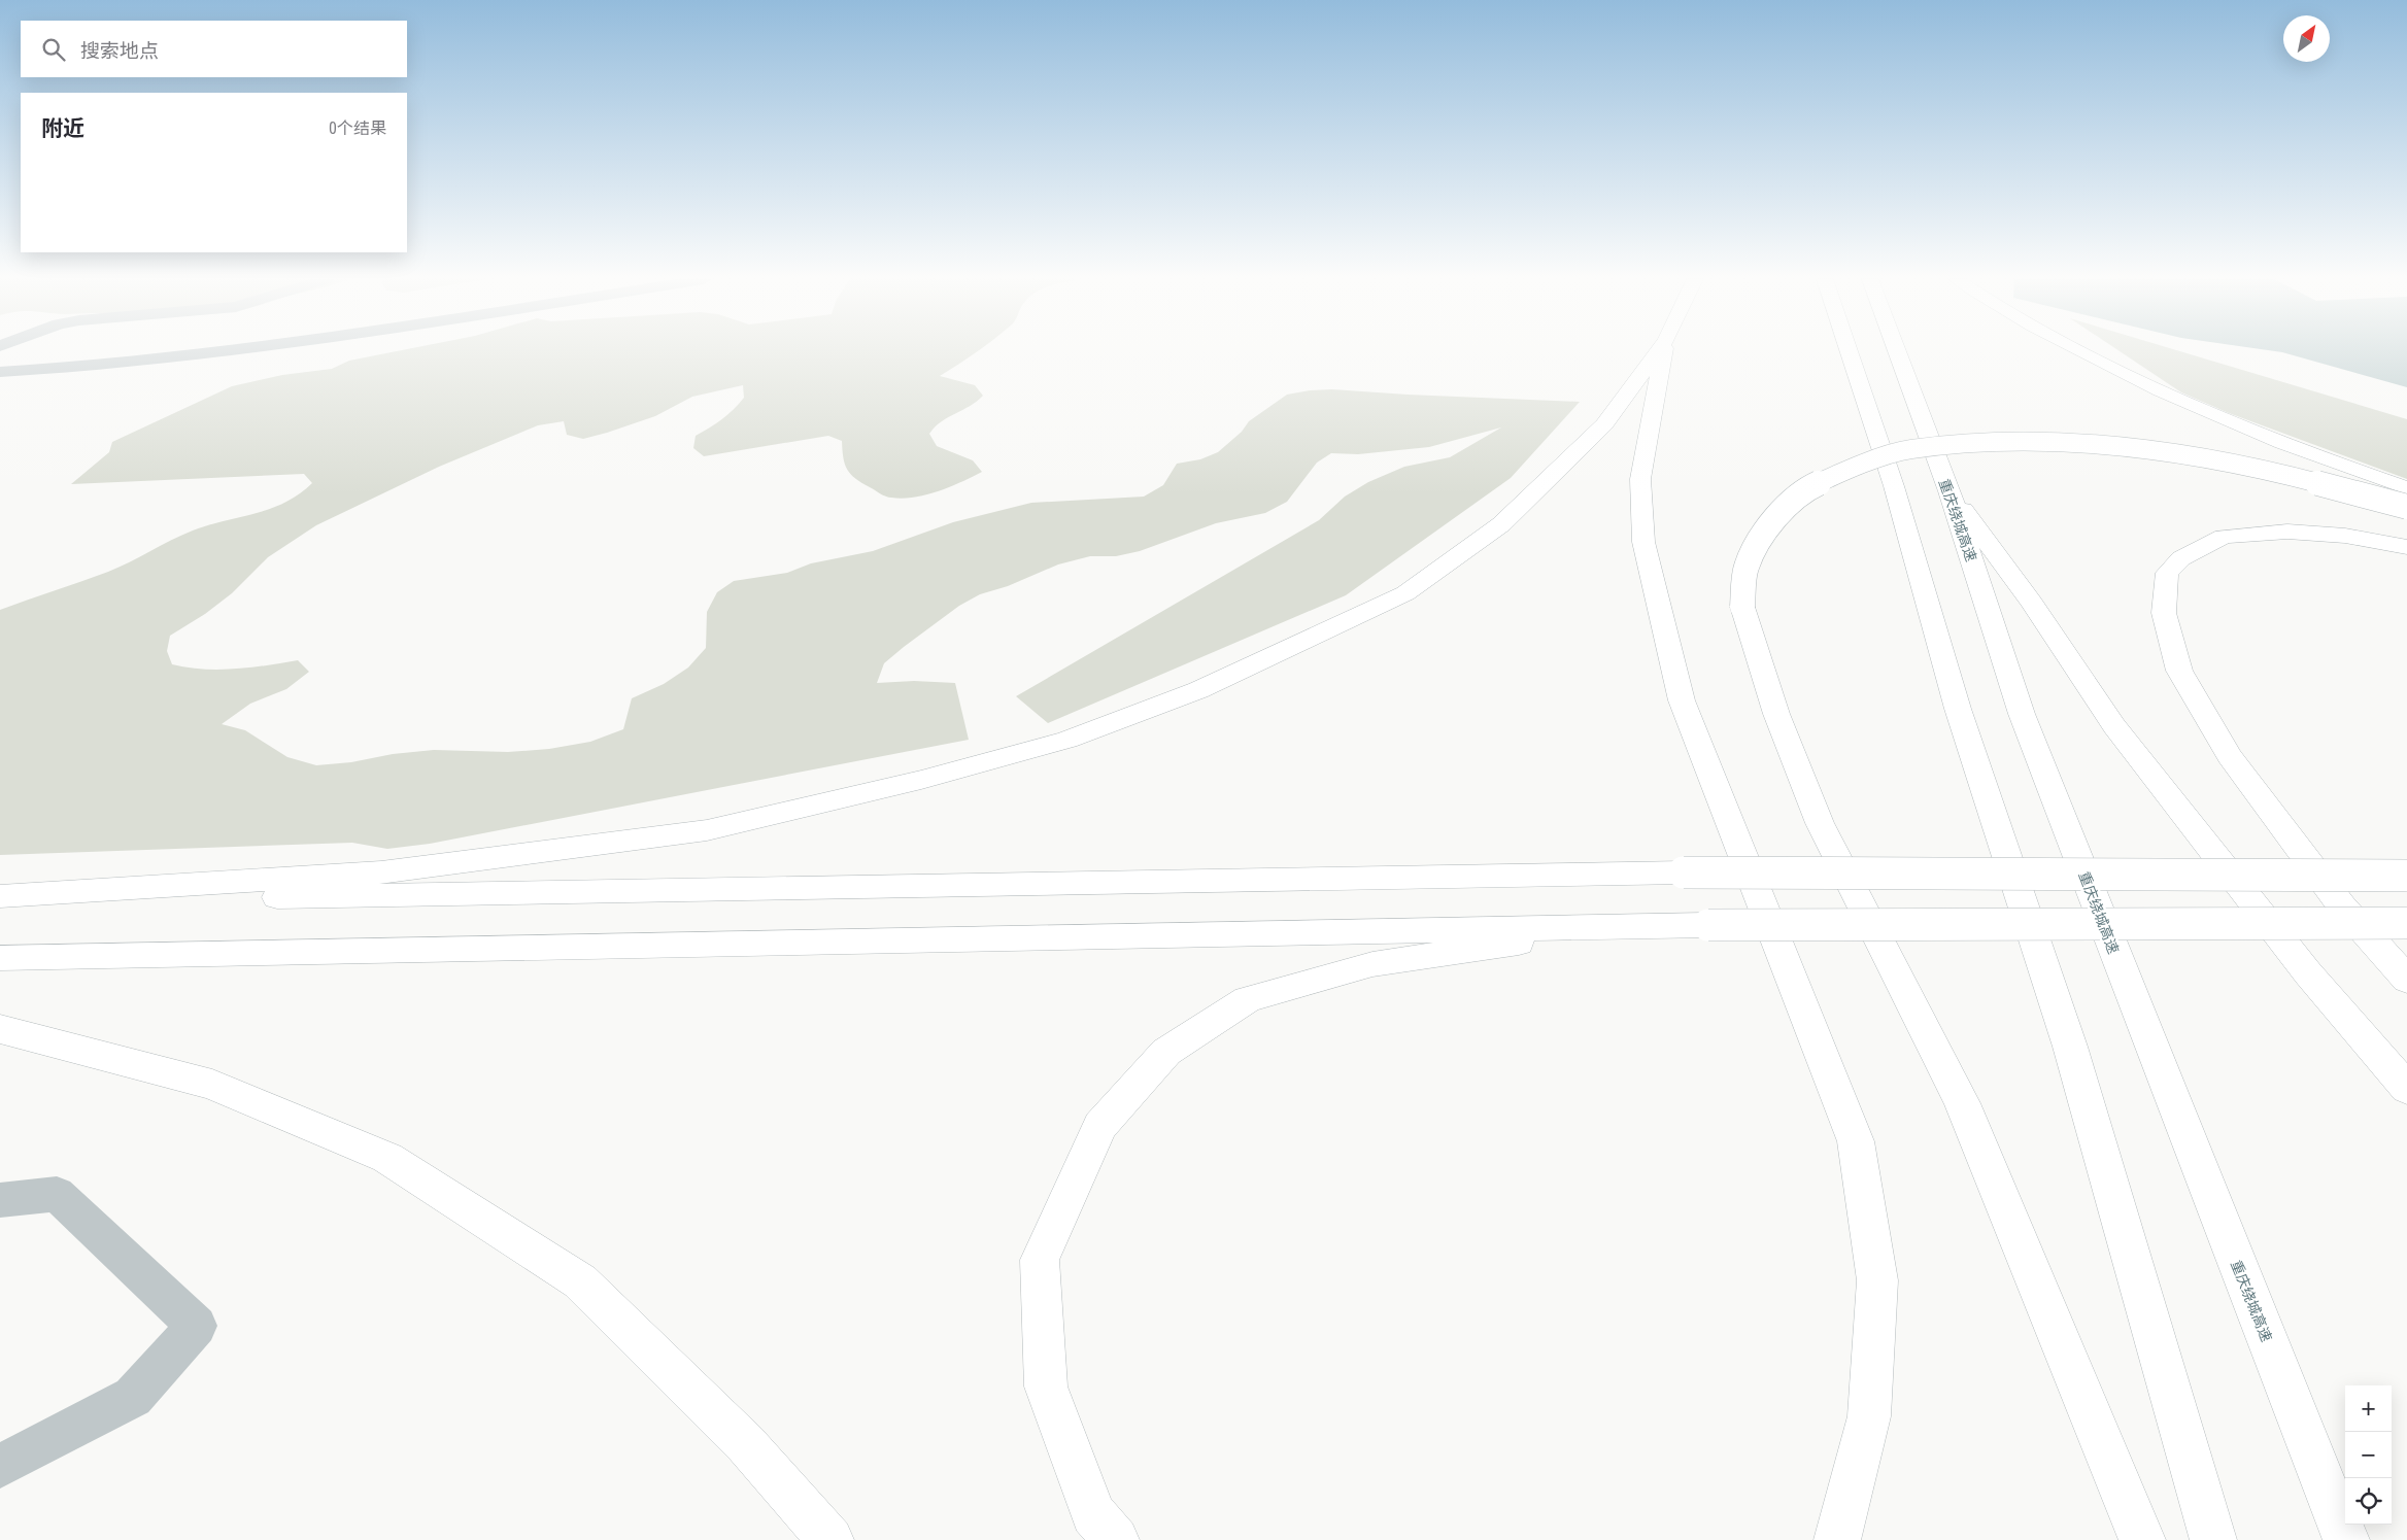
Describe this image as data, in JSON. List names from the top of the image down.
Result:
{
  "streets": {
    "highway": ["重庆绕城高速"]
  },
  "north": "top right",
  "page": {
    "search": "搜索地点",
    "heading": ["附近", "0个结果"],
    "map_buttons": ["+", "−"]
  }
}
